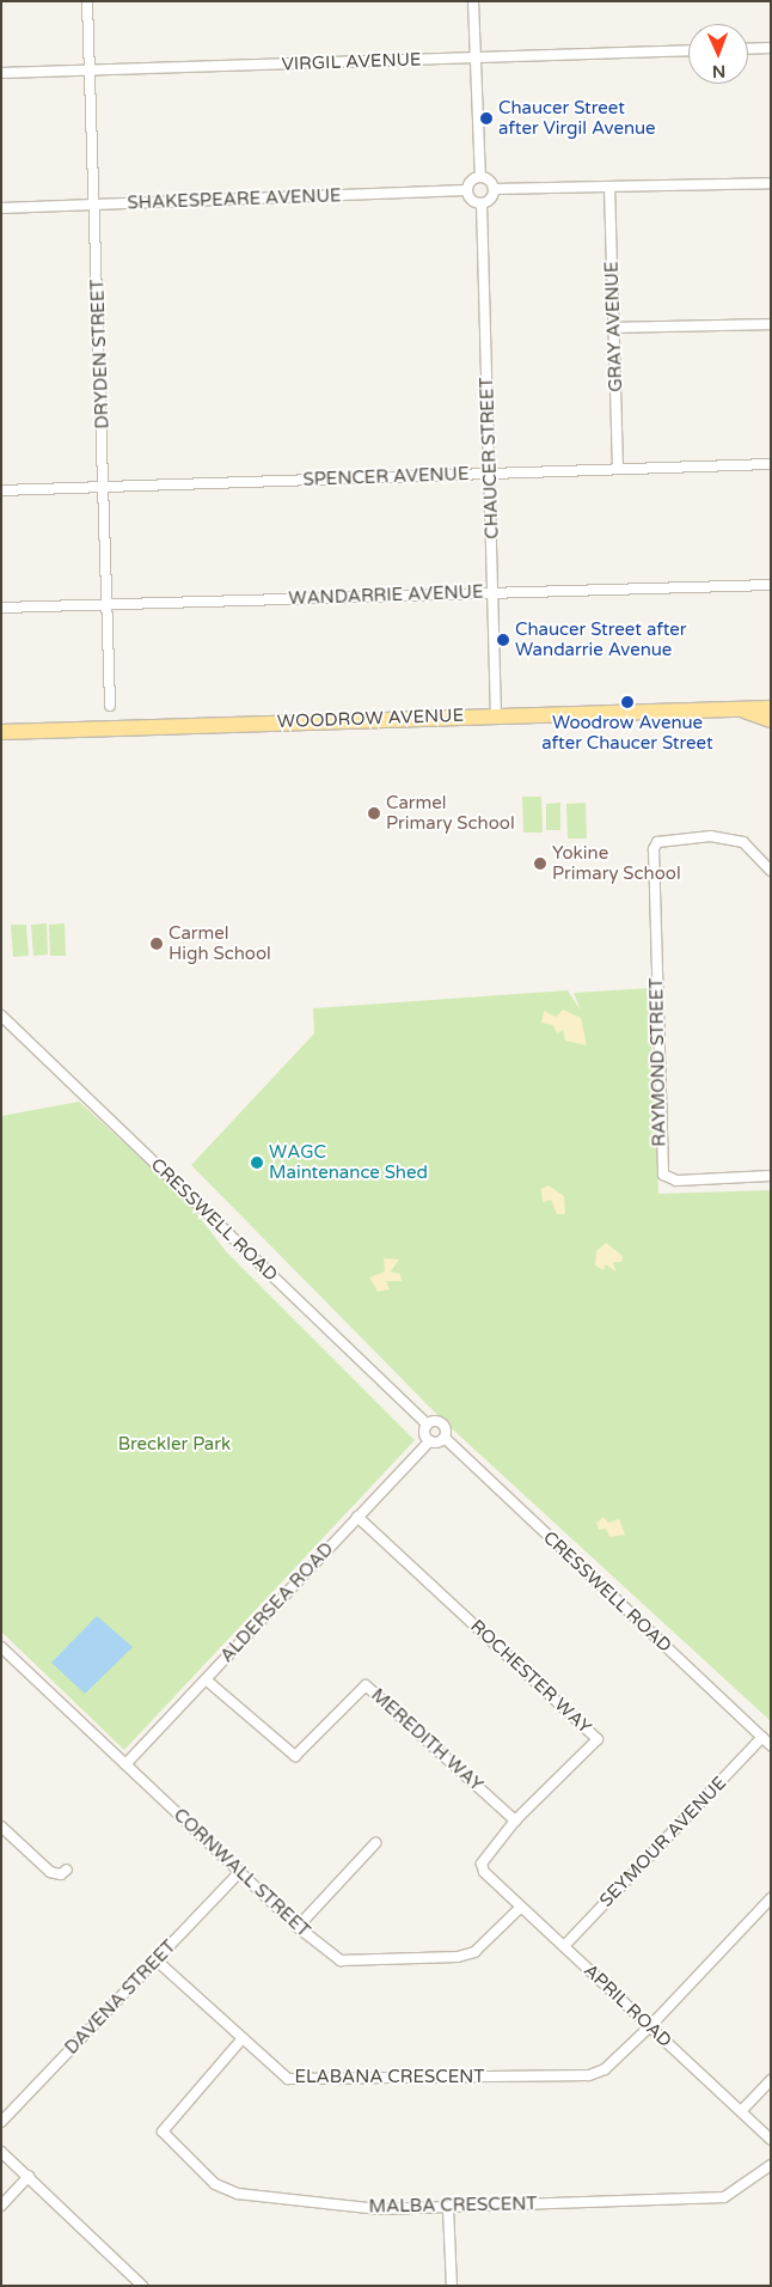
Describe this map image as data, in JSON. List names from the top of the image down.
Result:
{
  "streets": {
    "main road": ["WOODROW AVENUE"],
    "street": [
      "VIRGIL AVENUE",
      "SHAKESPEARE AVENUE",
      "GRAY AVENUE",
      "DRYDEN STREET",
      "CHAUCER STREET",
      "SPENCER AVENUE",
      "WANDARRIE AVENUE",
      "RAYMOND STREET",
      "CRESSWELL ROAD",
      "ALDERSEA ROAD",
      "ROCHESTER WAY",
      "MEREDITH WAY",
      "SEYMOUR AVENUE",
      "CORNWALL STREET",
      "DAVENA STREET",
      "APRIL ROAD",
      "ELABANA CRESCENT",
      "MALBA CRESCENT"
    ]
  },
  "crossings": [
    ["VIRGIL AVENUE", "DRYDEN STREET"],
    ["SHAKESPEARE AVENUE", "DRYDEN STREET"],
    ["GRAY AVENUE", "SPENCER AVENUE"],
    ["DRYDEN STREET", "SPENCER AVENUE"],
    ["DRYDEN STREET", "WANDARRIE AVENUE"],
    ["CHAUCER STREET", "SPENCER AVENUE"],
    ["CHAUCER STREET", "WANDARRIE AVENUE"],
    ["CHAUCER STREET", "WOODROW AVENUE"],
    ["CRESSWELL ROAD", "SEYMOUR AVENUE"],
    ["ALDERSEA ROAD", "ROCHESTER WAY"],
    ["ALDERSEA ROAD", "MEREDITH WAY"],
    ["ALDERSEA ROAD", "CORNWALL STREET"],
    ["ROCHESTER WAY", "MEREDITH WAY"],
    ["ROCHESTER WAY", "APRIL ROAD"],
    ["SEYMOUR AVENUE", "APRIL ROAD"],
    ["CORNWALL STREET", "DAVENA STREET"],
    ["CORNWALL STREET", "APRIL ROAD"],
    ["DAVENA STREET", "ELABANA CRESCENT"],
    ["APRIL ROAD", "ELABANA CRESCENT"],
    ["ELABANA CRESCENT", "MALBA CRESCENT"]
  ],
  "parks": ["Breckler Park"],
  "places": [
    "Chaucer Street after Virgil Avenue",
    "Chaucer Street after Wandarrie Avenue",
    "Woodrow Avenue after Chaucer Street",
    "Carmel Primary School",
    "Yokine Primary School",
    "Carmel High School",
    "WAGC Maintenance Shed"
  ],
  "north": "bottom"
}
